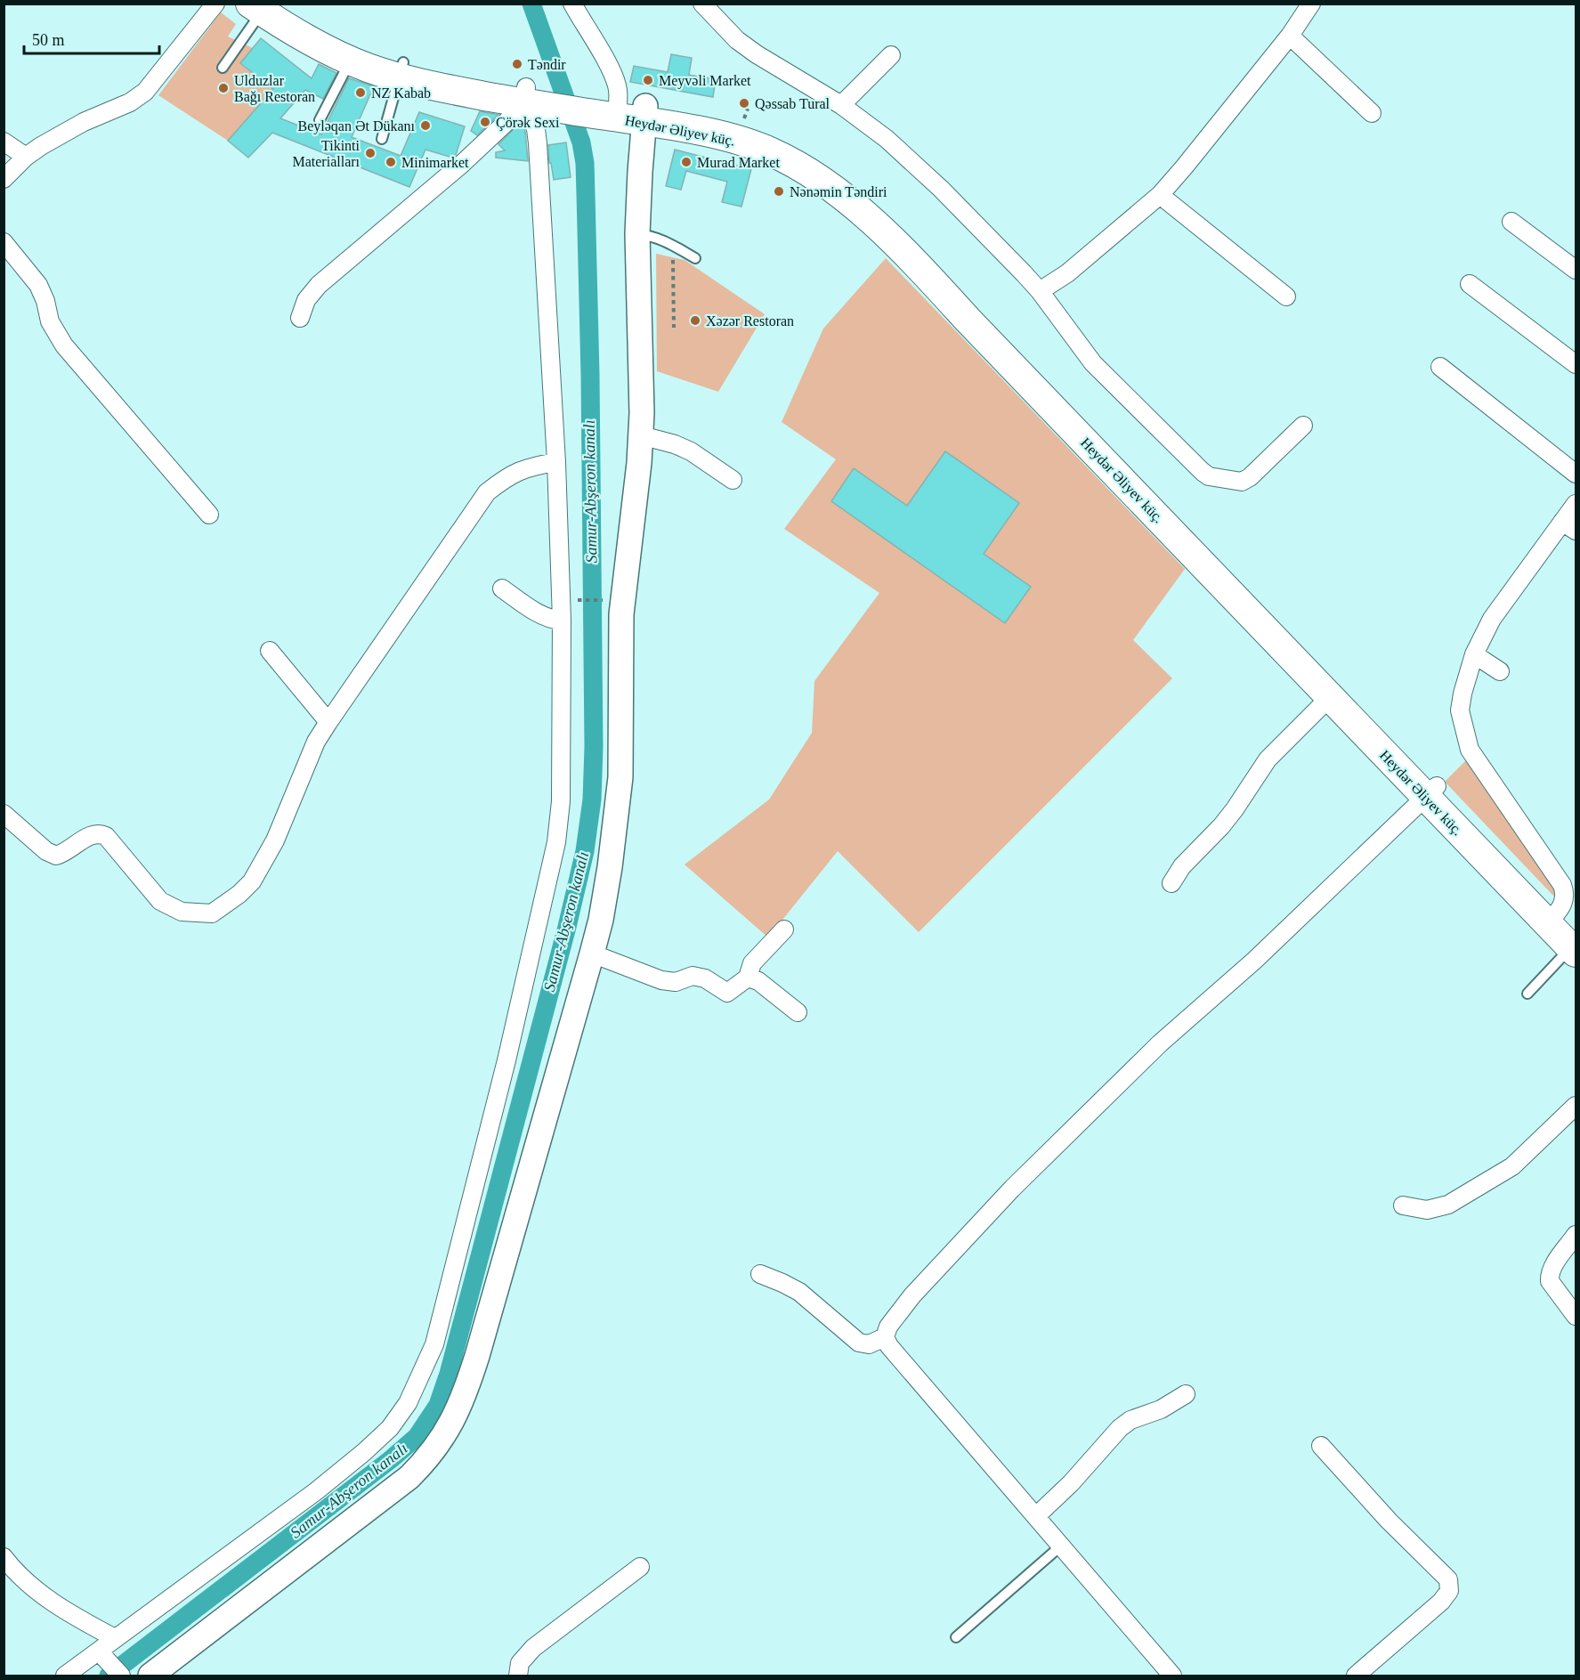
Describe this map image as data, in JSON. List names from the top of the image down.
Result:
{
  "streets": {
    "main road": ["Heydər Əliyev küç."]
  },
  "water": ["Samur-Abşeron kanalı"],
  "places": [
    "Təndir",
    "Meyvəli Market",
    "Ulduzlar Bağı Restoran",
    "NZ Kabab",
    "Qəssab Tural",
    "Çörək Sexi",
    "Beyləqan Ət Dükanı",
    "Tikinti Materialları",
    "Minimarket",
    "Murad Market",
    "Nənəmin Təndiri",
    "Xəzər Restoran"
  ],
  "scale_bar": "50 m"
}
